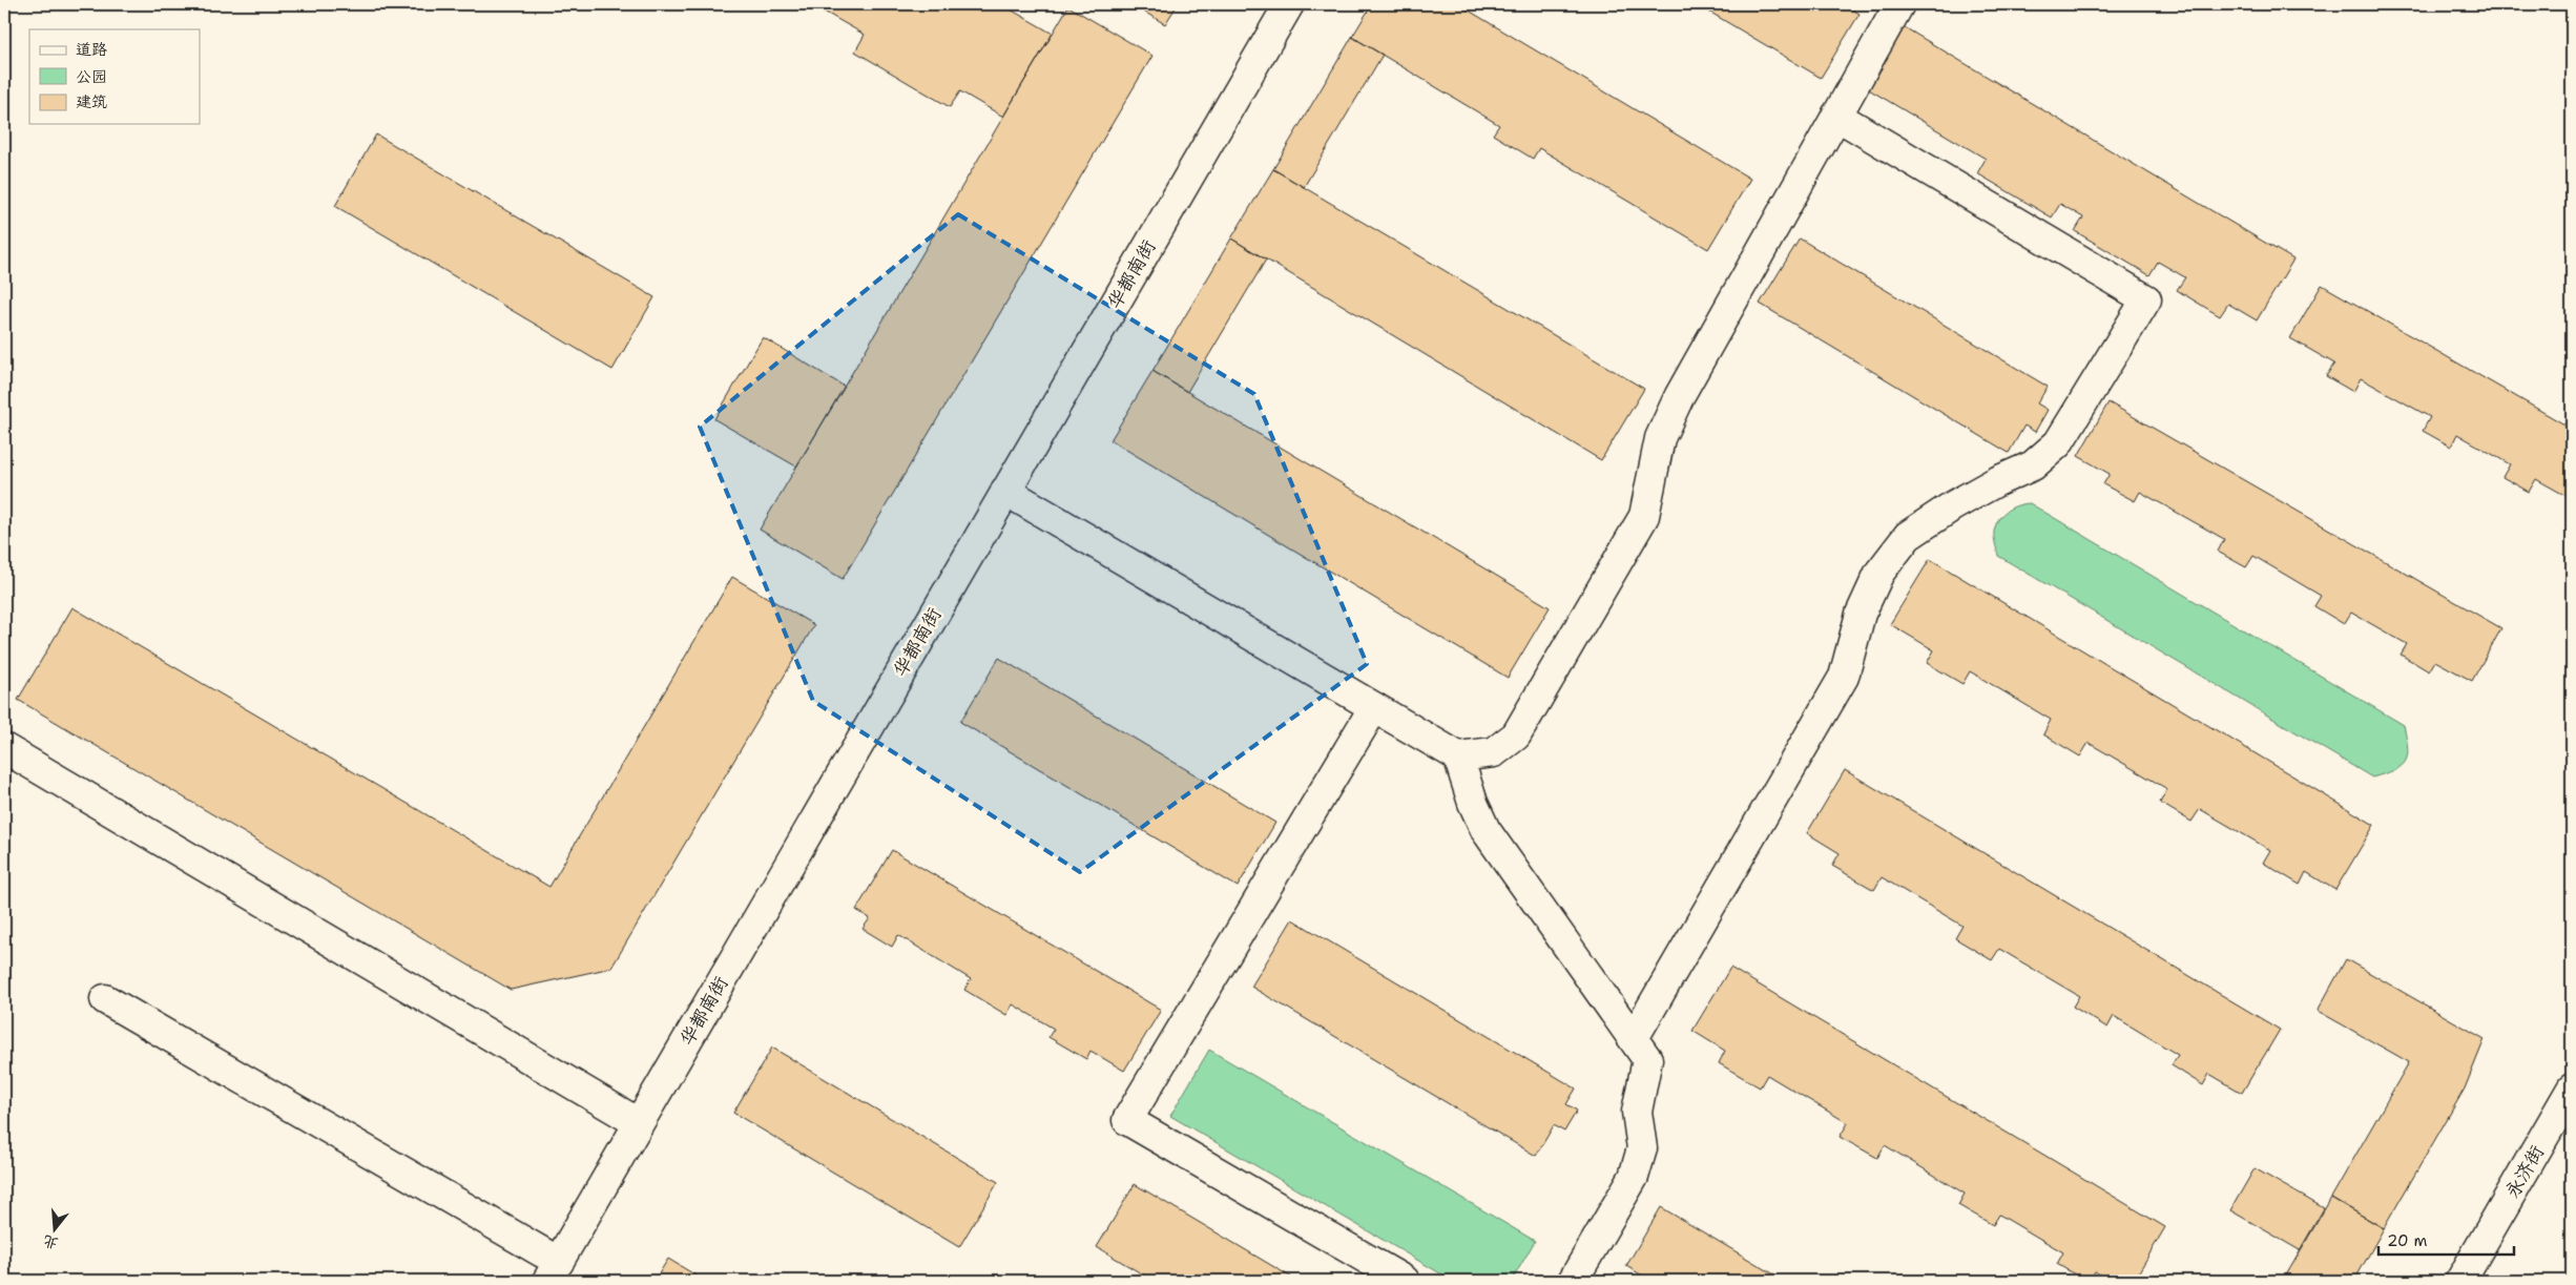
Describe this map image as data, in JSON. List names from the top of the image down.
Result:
{
  "streets": {
    "street": ["华都南街", "永济街"]
  },
  "legend": ["道路", "公园", "建筑"],
  "scale_bar": "20 m",
  "north": "bottom"
}
